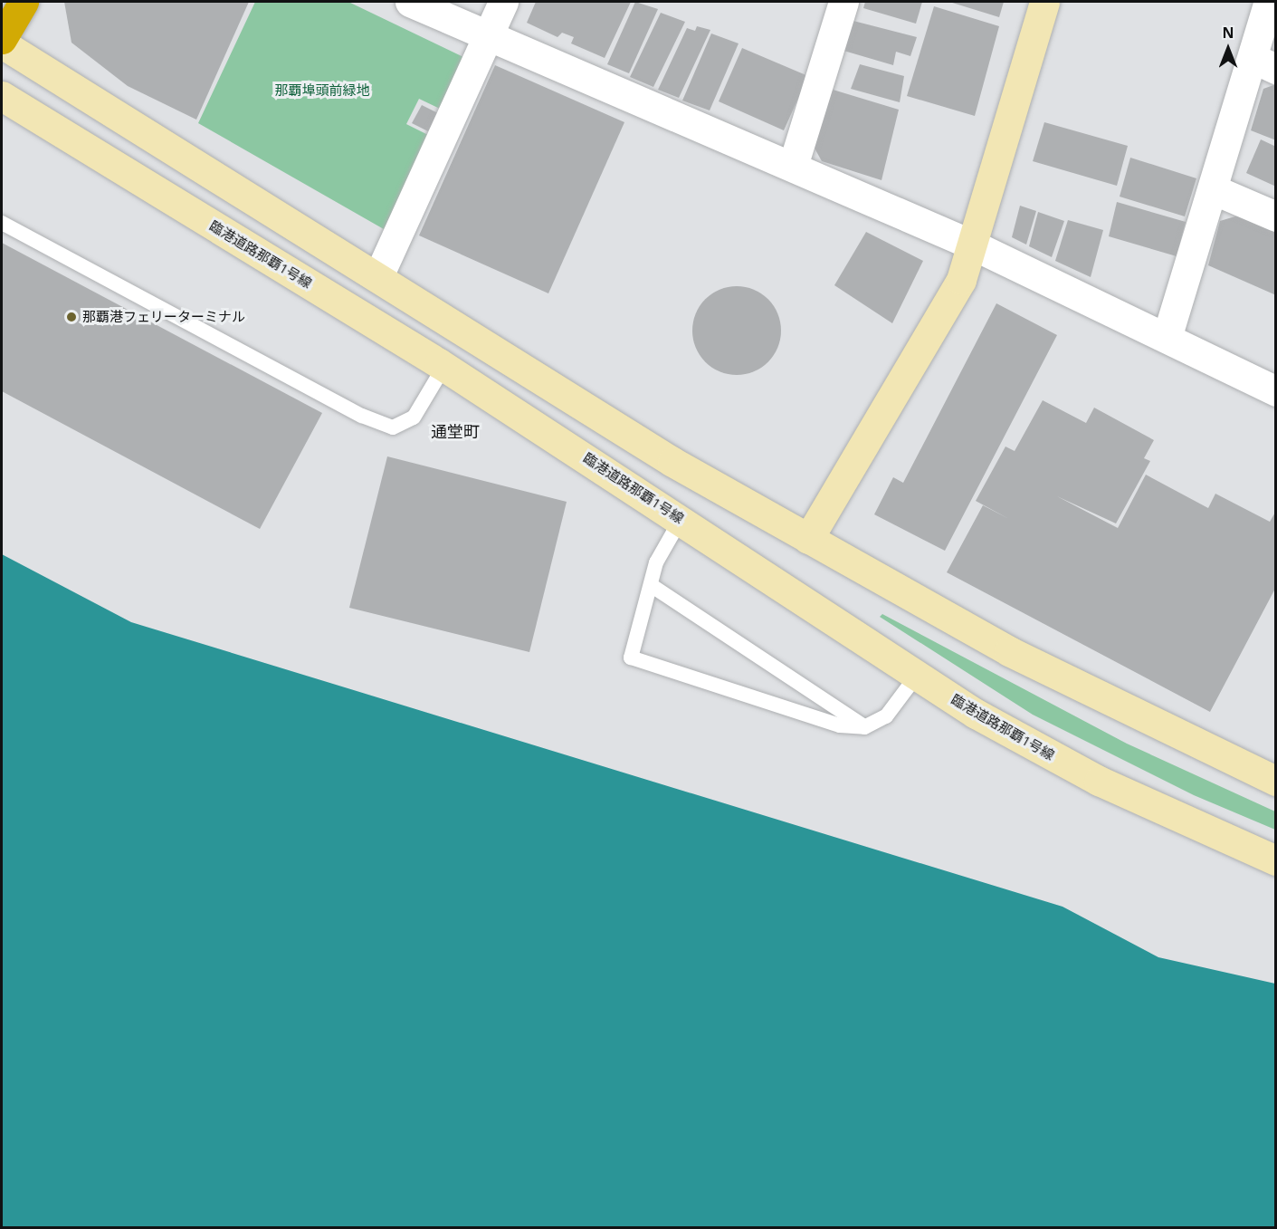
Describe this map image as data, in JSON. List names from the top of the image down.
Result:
{
  "streets": {
    "street": ["臨港道路那覇1号線"]
  },
  "districts": ["通堂町"],
  "parks": ["那覇埠頭前緑地"],
  "places": ["那覇港フェリーターミナル"],
  "north": "top"
}
